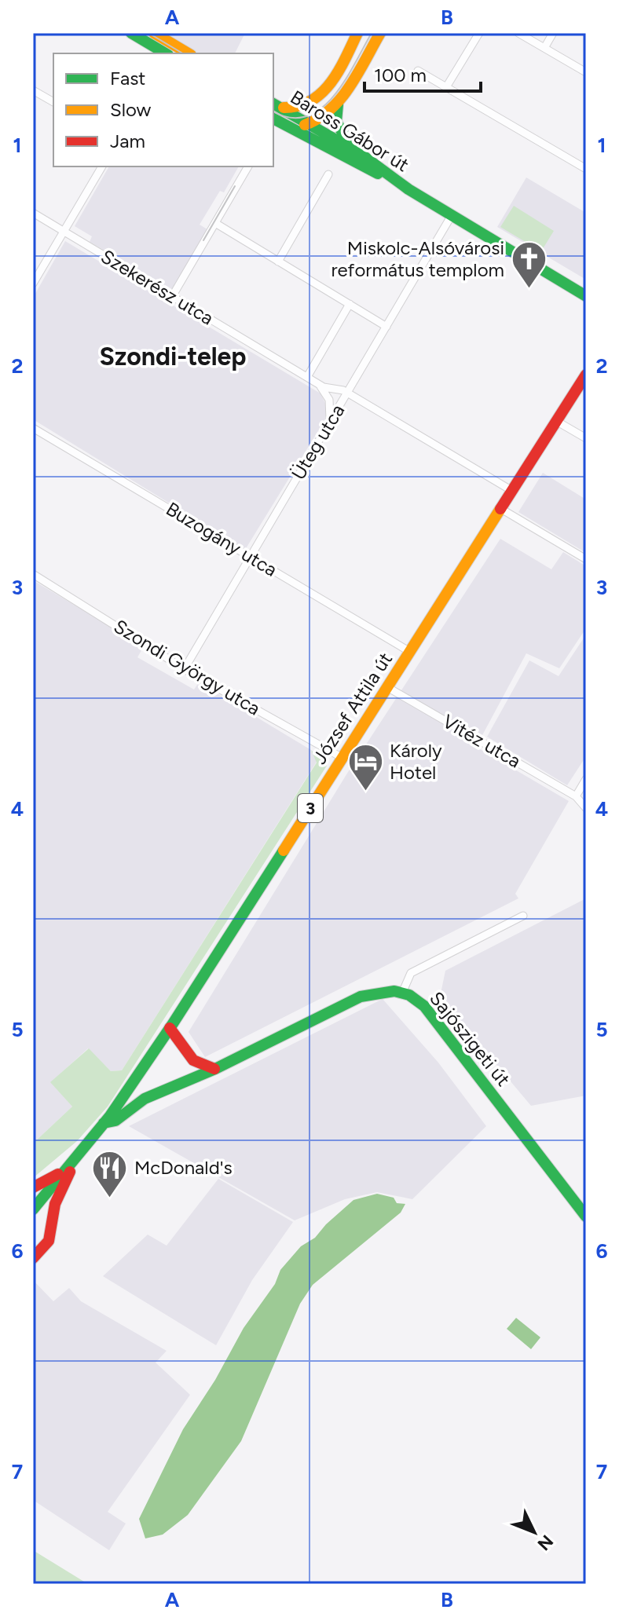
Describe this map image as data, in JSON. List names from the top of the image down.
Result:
{
  "streets": {
    "main road": [
      "Baross Gábor út",
      "József Attila út",
      "3",
      "Sajószigeti út"
    ],
    "street": [
      "Szekerész utca",
      "Üteg utca",
      "Buzogány utca",
      "Szondi György utca",
      "Vitéz utca"
    ]
  },
  "crossings": [
    ["Baross Gábor út", "Üteg utca"],
    ["Szekerész utca", "Üteg utca"],
    ["Szekerész utca", "József Attila út"],
    ["Üteg utca", "Buzogány utca"],
    ["Üteg utca", "Szondi György utca"],
    ["Buzogány utca", "József Attila út"],
    ["Szondi György utca", "József Attila út"],
    ["József Attila út", "Vitéz utca"],
    ["József Attila út", "Sajószigeti út"]
  ],
  "districts": ["Szondi-telep"],
  "places": {
    "church": ["Miskolc-Alsóvárosi református templom"],
    "hotel": ["Károly Hotel"],
    "restaurant": ["McDonald's"]
  },
  "legend": ["Fast", "Slow", "Jam"],
  "scale_bar": "100 m",
  "north": "bottom right",
  "grid": {
    "columns": ["A", "B"],
    "rows": [
      "1",
      "2",
      "3",
      "4",
      "5",
      "6",
      "7"
    ]
  }
}
